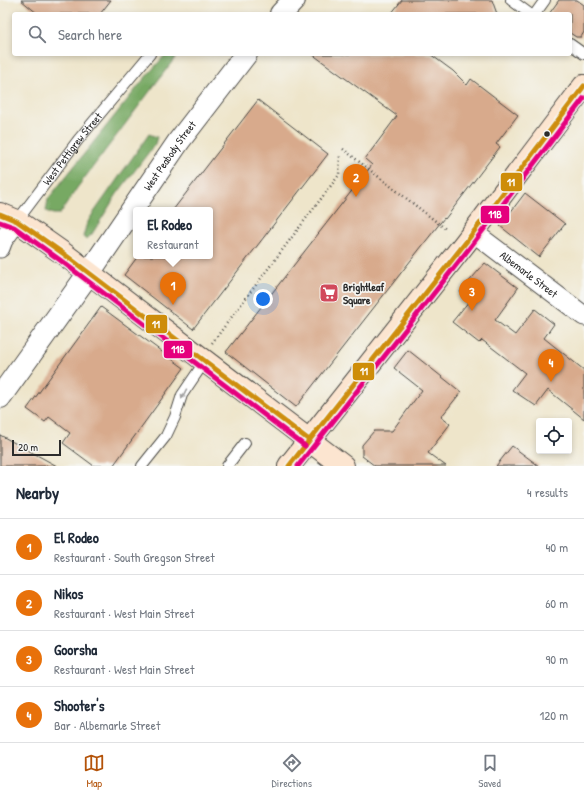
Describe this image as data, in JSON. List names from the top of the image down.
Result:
{
  "streets": {
    "street": ["West Pettigrew Street", "West Peabody Street", "Albemarle Street"]
  },
  "places": {
    "supermarket": ["Brightleaf Square"]
  },
  "lines": ["transit line 11", "transit line 11B"],
  "scale_bar": "20 m",
  "page": {
    "search": "Search here",
    "pins": [
      "2",
      "1",
      "3",
      "4"
    ],
    "popup": ["El Rodeo", "Restaurant"],
    "scale": "20 m",
    "heading": ["Nearby", "4 results"],
    "list": [
      {
        "mark": "1",
        "name": "El Rodeo",
        "note": "Restaurant · South Gregson Street",
        "value": "40 m"
      },
      {
        "mark": "2",
        "name": "Nikos",
        "note": "Restaurant · West Main Street",
        "value": "60 m"
      },
      {
        "mark": "3",
        "name": "Goorsha",
        "note": "Restaurant · West Main Street",
        "value": "90 m"
      },
      {
        "mark": "4",
        "name": "Shooter's",
        "note": "Bar · Albemarle Street",
        "value": "120 m"
      }
    ],
    "nav": ["Map", "Directions", "Saved"]
  }
}
